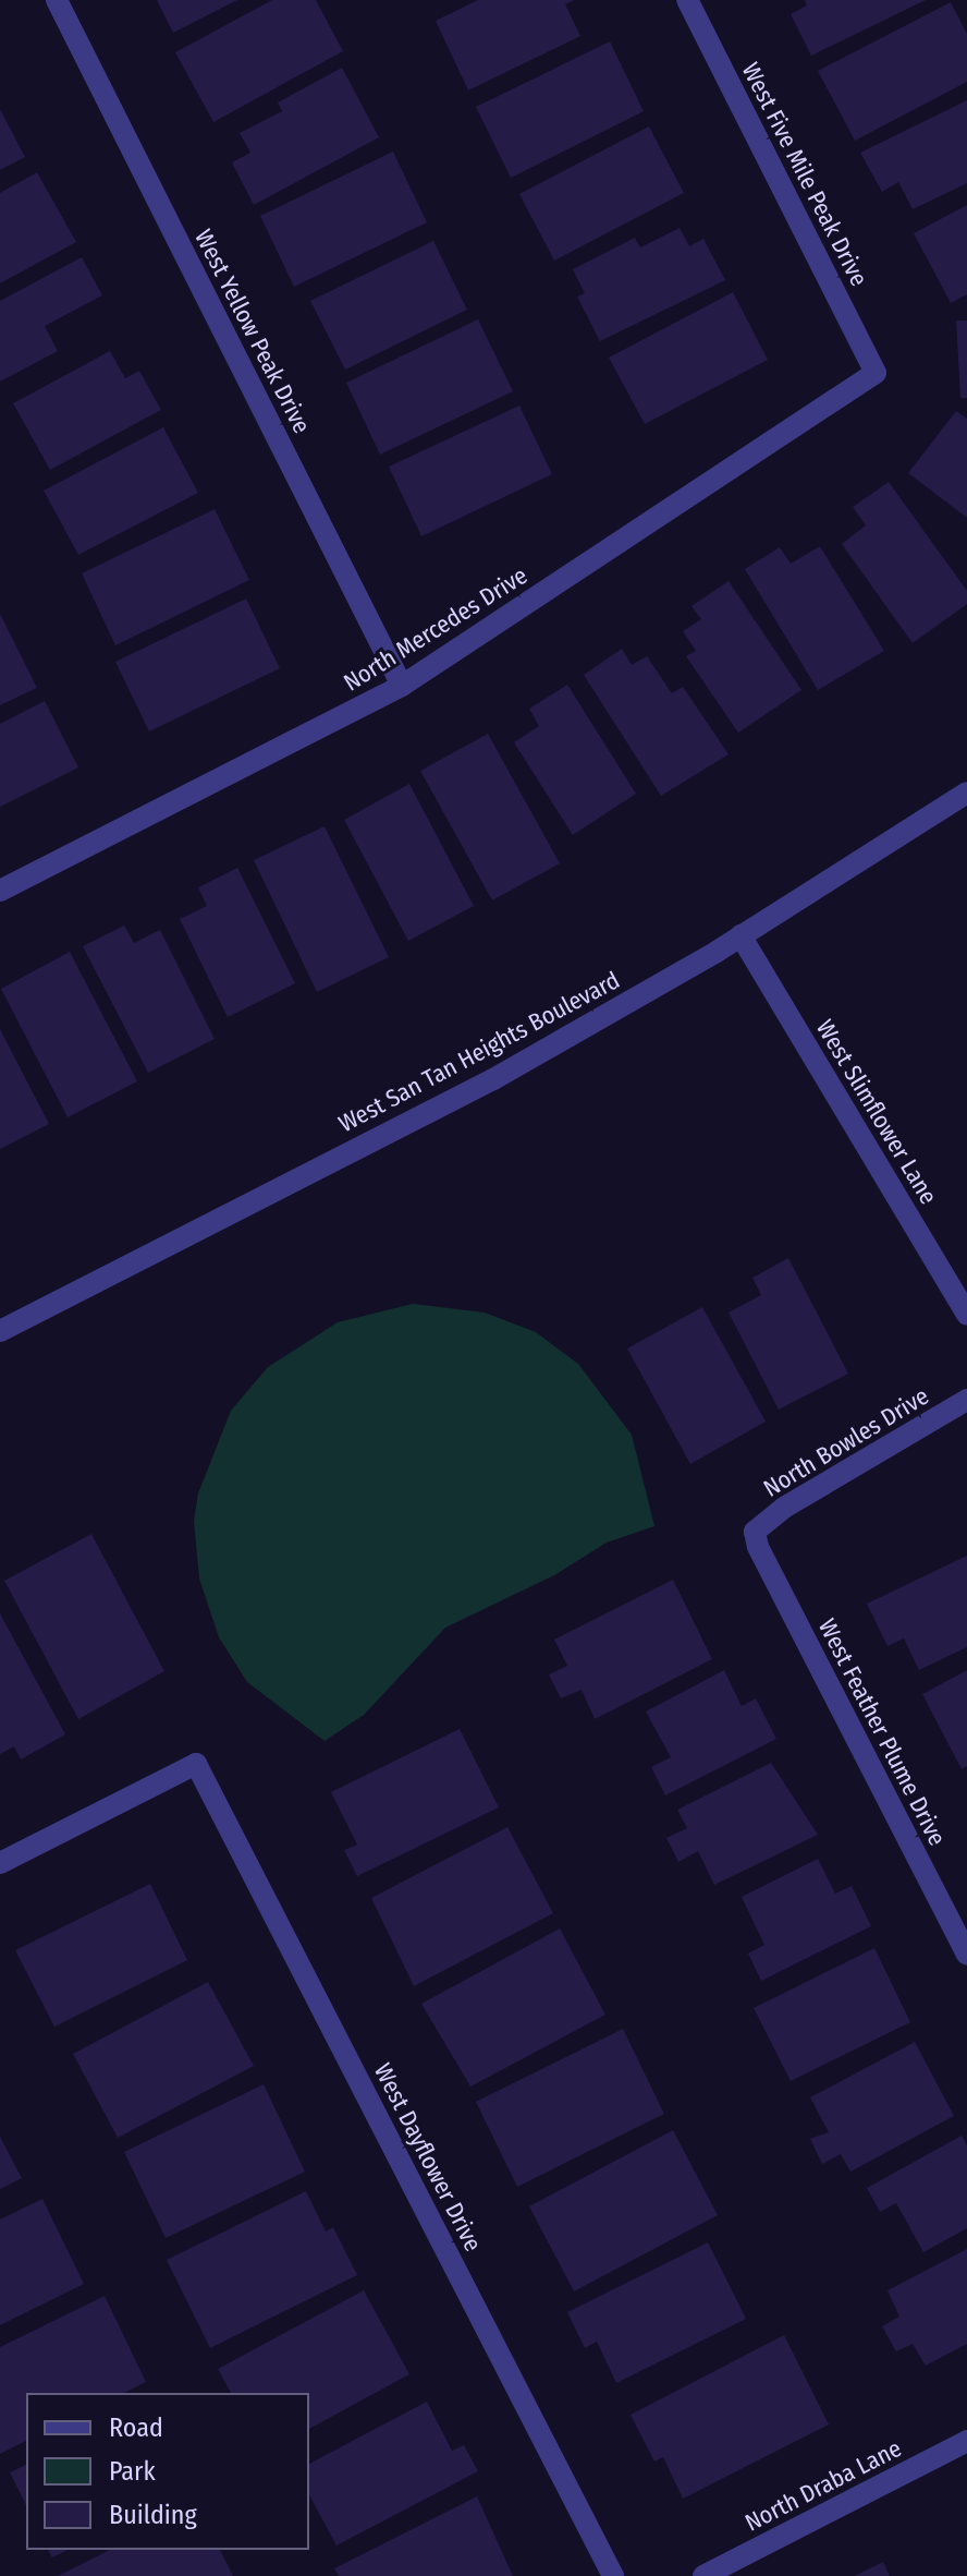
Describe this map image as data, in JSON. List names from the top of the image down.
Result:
{
  "streets": {
    "street": [
      "West Five Mile Peak Drive",
      "West Yellow Peak Drive",
      "North Mercedes Drive",
      "West San Tan Heights Boulevard",
      "West Slimflower Lane",
      "North Bowles Drive",
      "West Feather Plume Drive",
      "West Dayflower Drive",
      "North Draba Lane"
    ]
  },
  "crossings": [
    ["West Five Mile Peak Drive", "North Mercedes Drive"],
    ["West Yellow Peak Drive", "North Mercedes Drive"],
    ["West San Tan Heights Boulevard", "West Slimflower Lane"],
    ["North Bowles Drive", "West Feather Plume Drive"]
  ],
  "legend": ["Road", "Park", "Building"]
}
